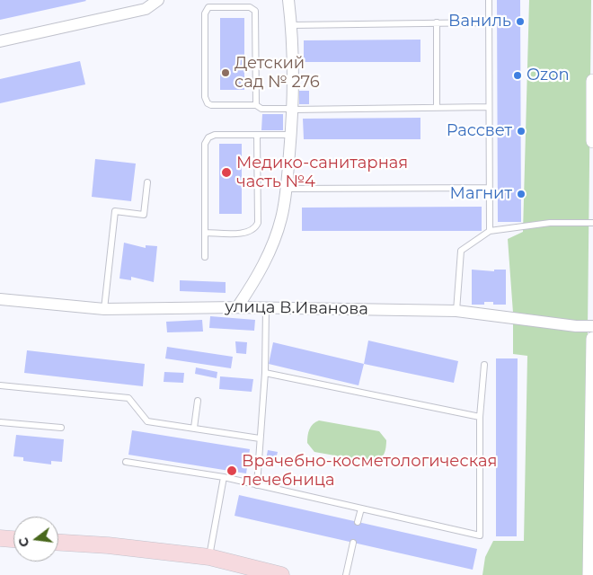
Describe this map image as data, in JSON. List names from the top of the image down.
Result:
{
  "streets": {
    "street": ["улица В.Иванова"]
  },
  "places": [
    "Ваниль",
    "Детский сад № 276",
    "Ozon",
    "Рассвет",
    "Медико-санитарная часть №4",
    "Магнит",
    "Врачебно-косметологическая лечебница"
  ],
  "north": "left"
}
